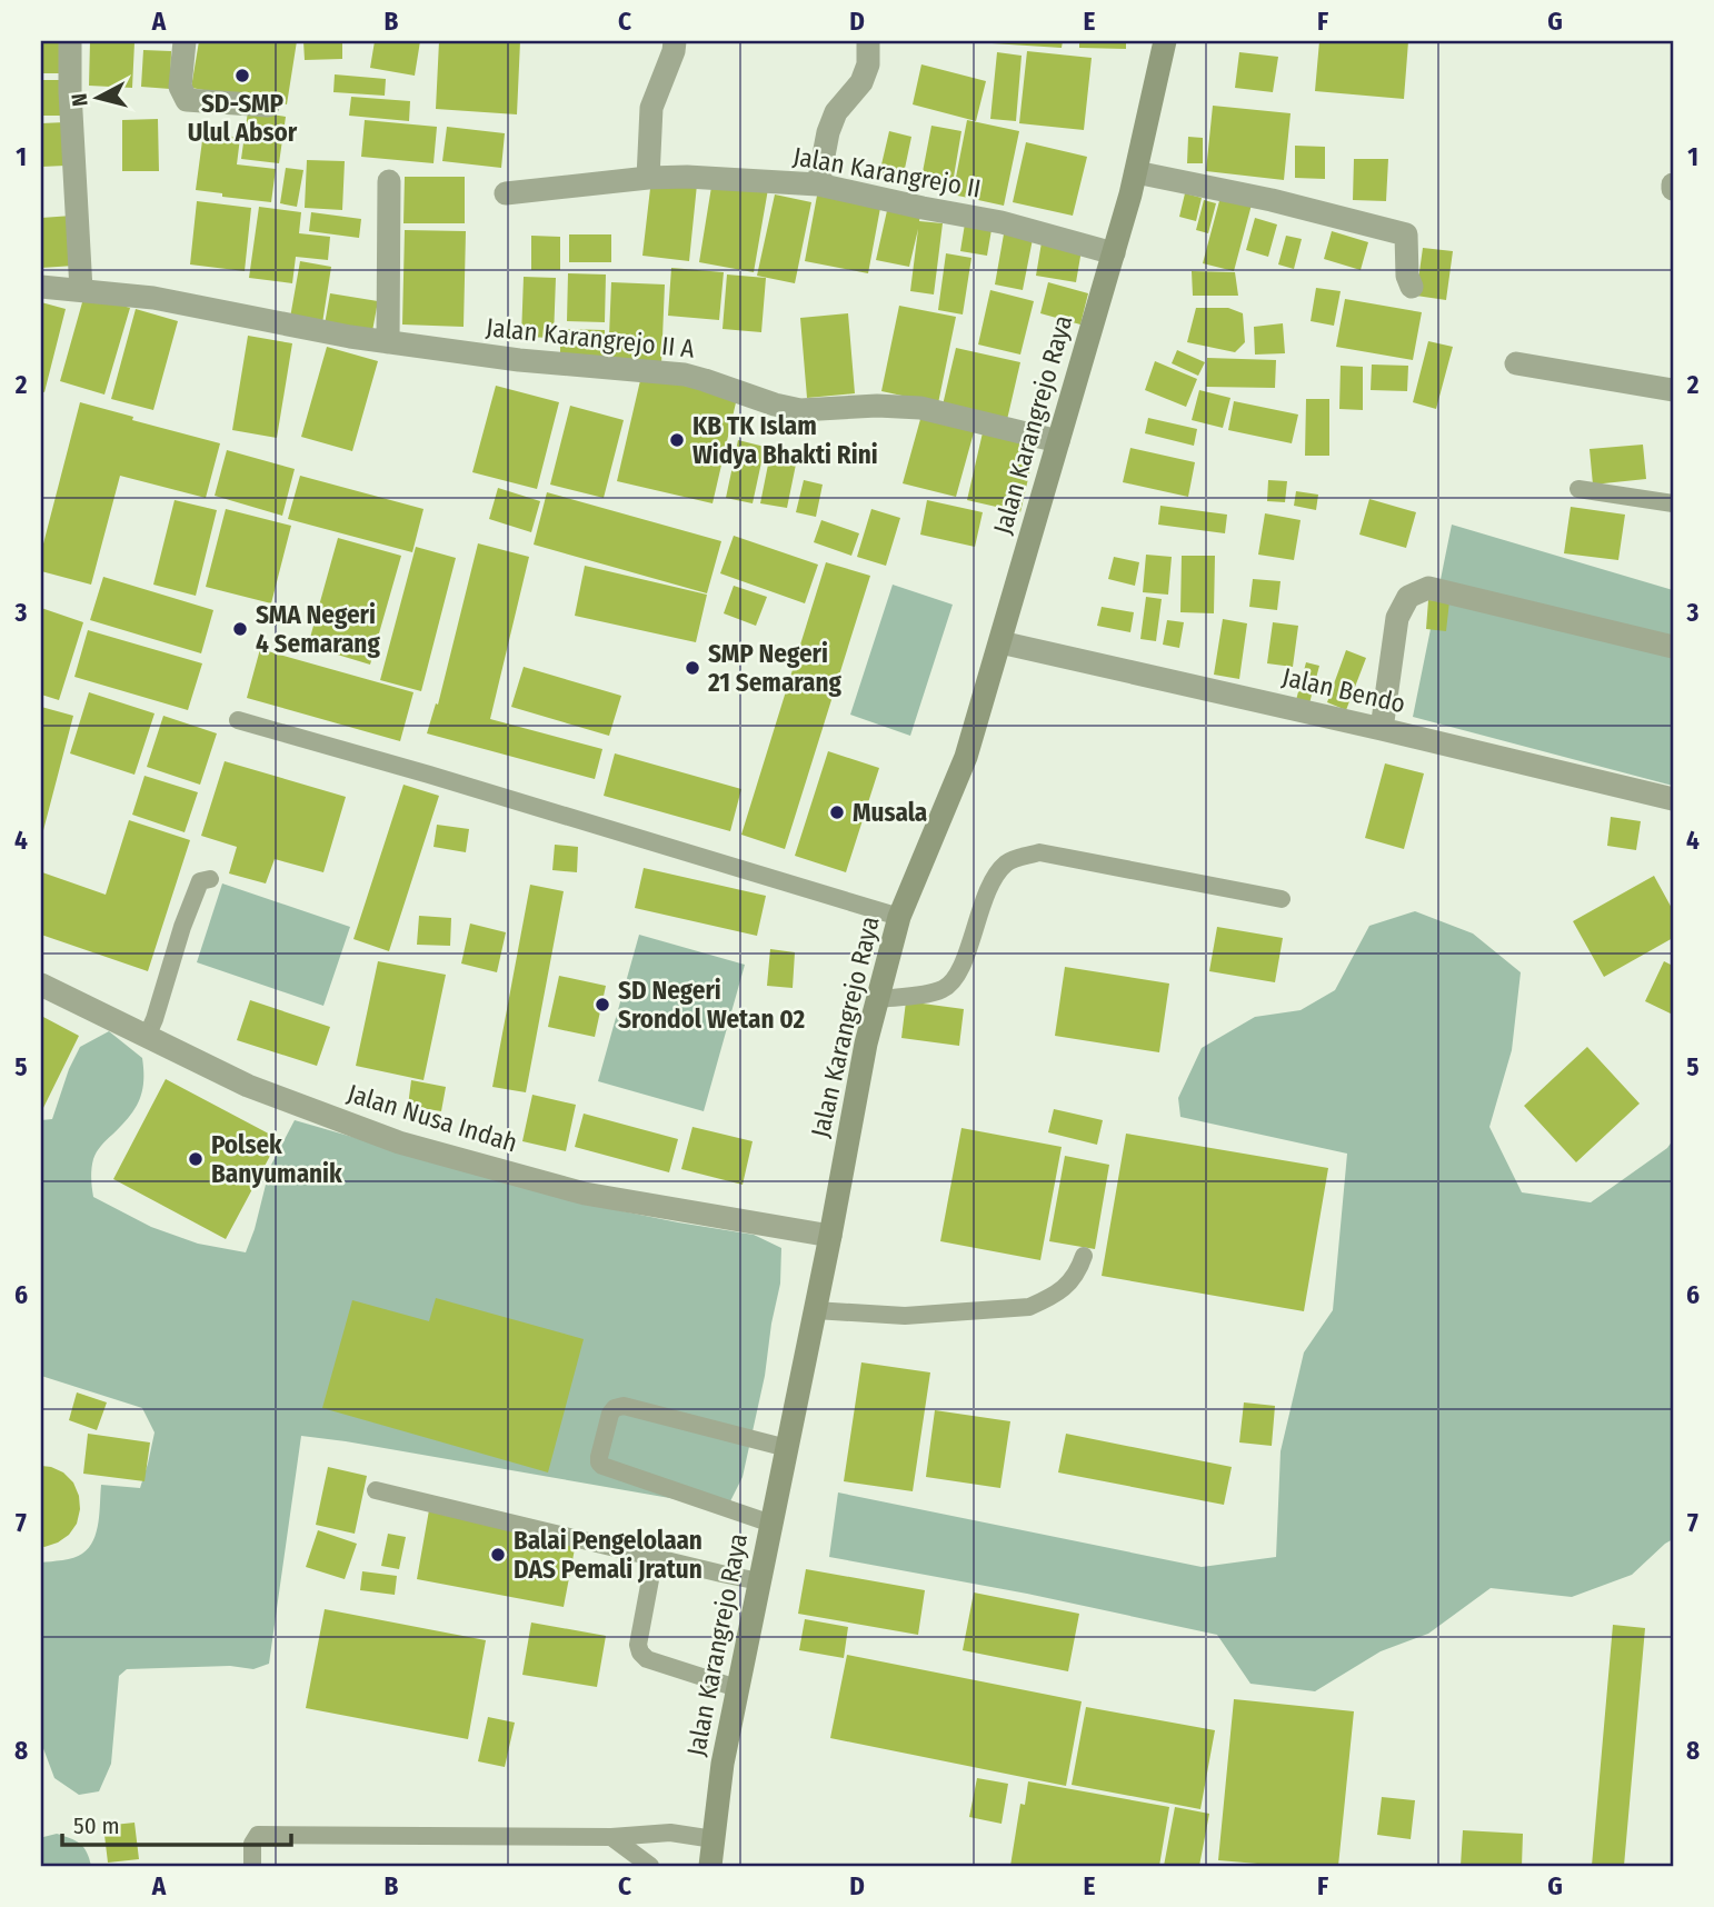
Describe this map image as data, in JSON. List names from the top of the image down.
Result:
{
  "streets": {
    "main road": ["Jalan Karangrejo Raya"],
    "street": [
      "Jalan Karangrejo II",
      "Jalan Karangrejo II A",
      "Jalan Bendo",
      "Jalan Nusa Indah"
    ]
  },
  "crossings": [
    ["Jalan Karangrejo II", "Jalan Karangrejo Raya"],
    ["Jalan Karangrejo II A", "Jalan Karangrejo Raya"],
    ["Jalan Karangrejo Raya", "Jalan Bendo"],
    ["Jalan Karangrejo Raya", "Jalan Nusa Indah"]
  ],
  "places": [
    "SD-SMP Ulul Absor",
    "KB TK Islam Widya Bhakti Rini",
    "SMA Negeri 4 Semarang",
    "SMP Negeri 21 Semarang",
    "Musala",
    "SD Negeri Srondol Wetan 02",
    "Polsek Banyumanik",
    "Balai Pengelolaan DAS Pemali Jratun"
  ],
  "scale_bar": "50 m",
  "north": "left",
  "grid": {
    "columns": [
      "A",
      "B",
      "C",
      "D",
      "E",
      "F",
      "G"
    ],
    "rows": [
      "1",
      "2",
      "3",
      "4",
      "5",
      "6",
      "7",
      "8"
    ]
  }
}
